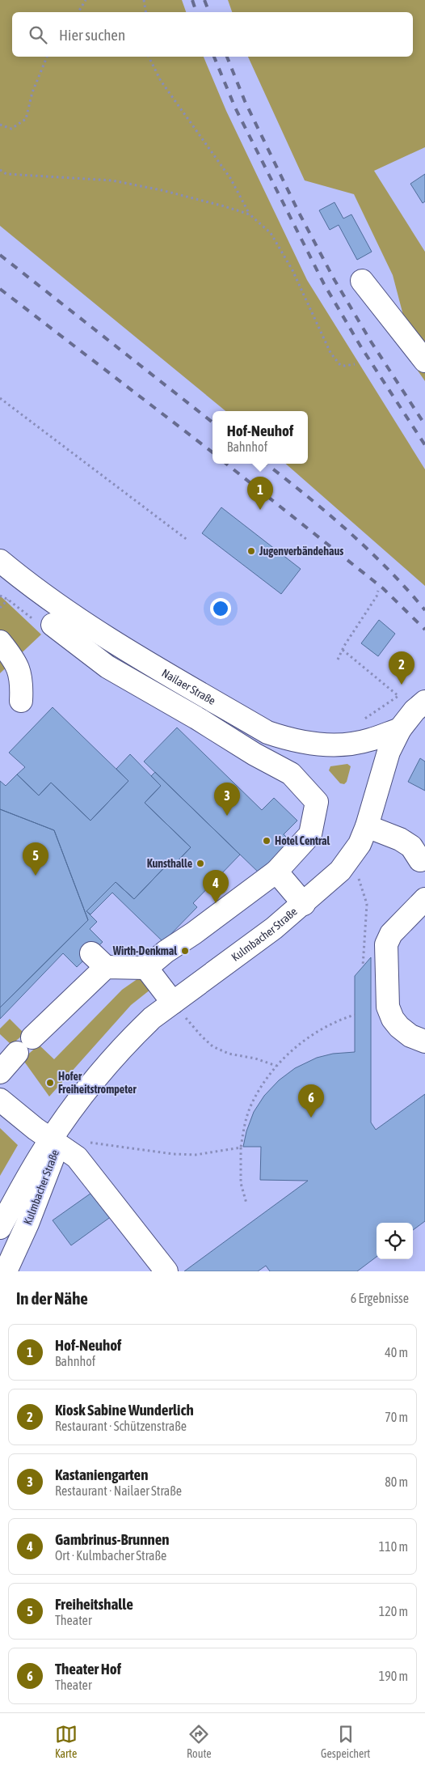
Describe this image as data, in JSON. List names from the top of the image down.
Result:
{
  "streets": {
    "main road": ["Nailaer Straße", "Kulmbacher Straße"]
  },
  "crossings": [
    ["Nailaer Straße", "Kulmbacher Straße"]
  ],
  "places": [
    "Jugenverbändehaus",
    "Hotel Central",
    "Kunsthalle",
    "Wirth-Denkmal",
    "Hofer Freiheitstrompeter"
  ],
  "page": {
    "search": "Hier suchen",
    "popup": ["Hof-Neuhof", "Bahnhof"],
    "pins": [
      "1",
      "2",
      "3",
      "5",
      "4",
      "6"
    ],
    "heading": ["In der Nähe", "6 Ergebnisse"],
    "list": [
      {
        "mark": "1",
        "name": "Hof-Neuhof",
        "note": "Bahnhof",
        "value": "40 m"
      },
      {
        "mark": "2",
        "name": "Kiosk Sabine Wunderlich",
        "note": "Restaurant · Schützenstraße",
        "value": "70 m"
      },
      {
        "mark": "3",
        "name": "Kastaniengarten",
        "note": "Restaurant · Nailaer Straße",
        "value": "80 m"
      },
      {
        "mark": "4",
        "name": "Gambrinus-Brunnen",
        "note": "Ort · Kulmbacher Straße",
        "value": "110 m"
      },
      {
        "mark": "5",
        "name": "Freiheitshalle",
        "note": "Theater",
        "value": "120 m"
      },
      {
        "mark": "6",
        "name": "Theater Hof",
        "note": "Theater",
        "value": "190 m"
      }
    ],
    "nav": ["Karte", "Route", "Gespeichert"]
  }
}
